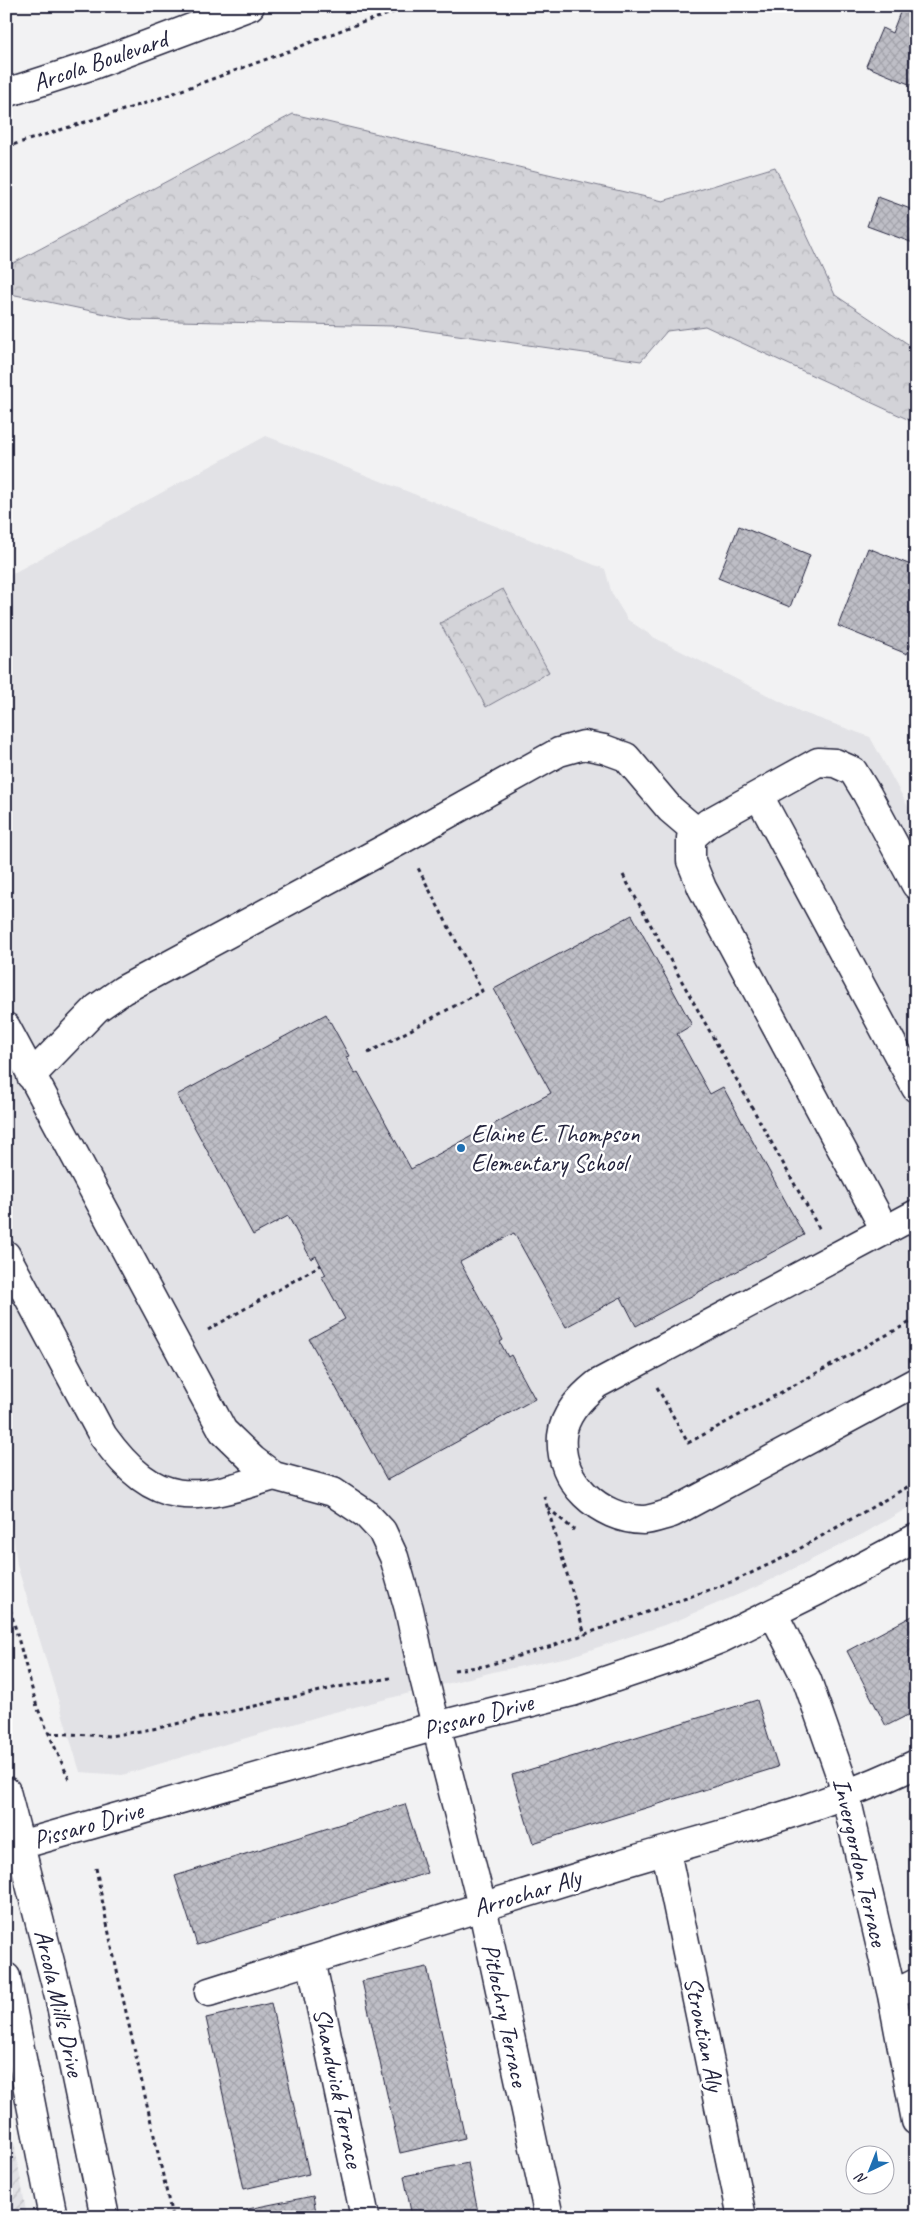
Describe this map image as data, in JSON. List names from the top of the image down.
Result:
{
  "streets": {
    "street": [
      "Arcola Boulevard",
      "Pissaro Drive",
      "Invergordon Terrace",
      "Arrochar Aly",
      "Arcola Mills Drive",
      "Pitlochry Terrace",
      "Strontian Aly",
      "Shandwick Terrace"
    ]
  },
  "crossings": [
    ["Pissaro Drive", "Invergordon Terrace"],
    ["Pissaro Drive", "Arcola Mills Drive"],
    ["Pissaro Drive", "Pitlochry Terrace"],
    ["Invergordon Terrace", "Arrochar Aly"],
    ["Arrochar Aly", "Pitlochry Terrace"],
    ["Arrochar Aly", "Strontian Aly"],
    ["Arrochar Aly", "Shandwick Terrace"]
  ],
  "places": ["Elaine E. Thompson Elementary School"],
  "north": "bottom left"
}
